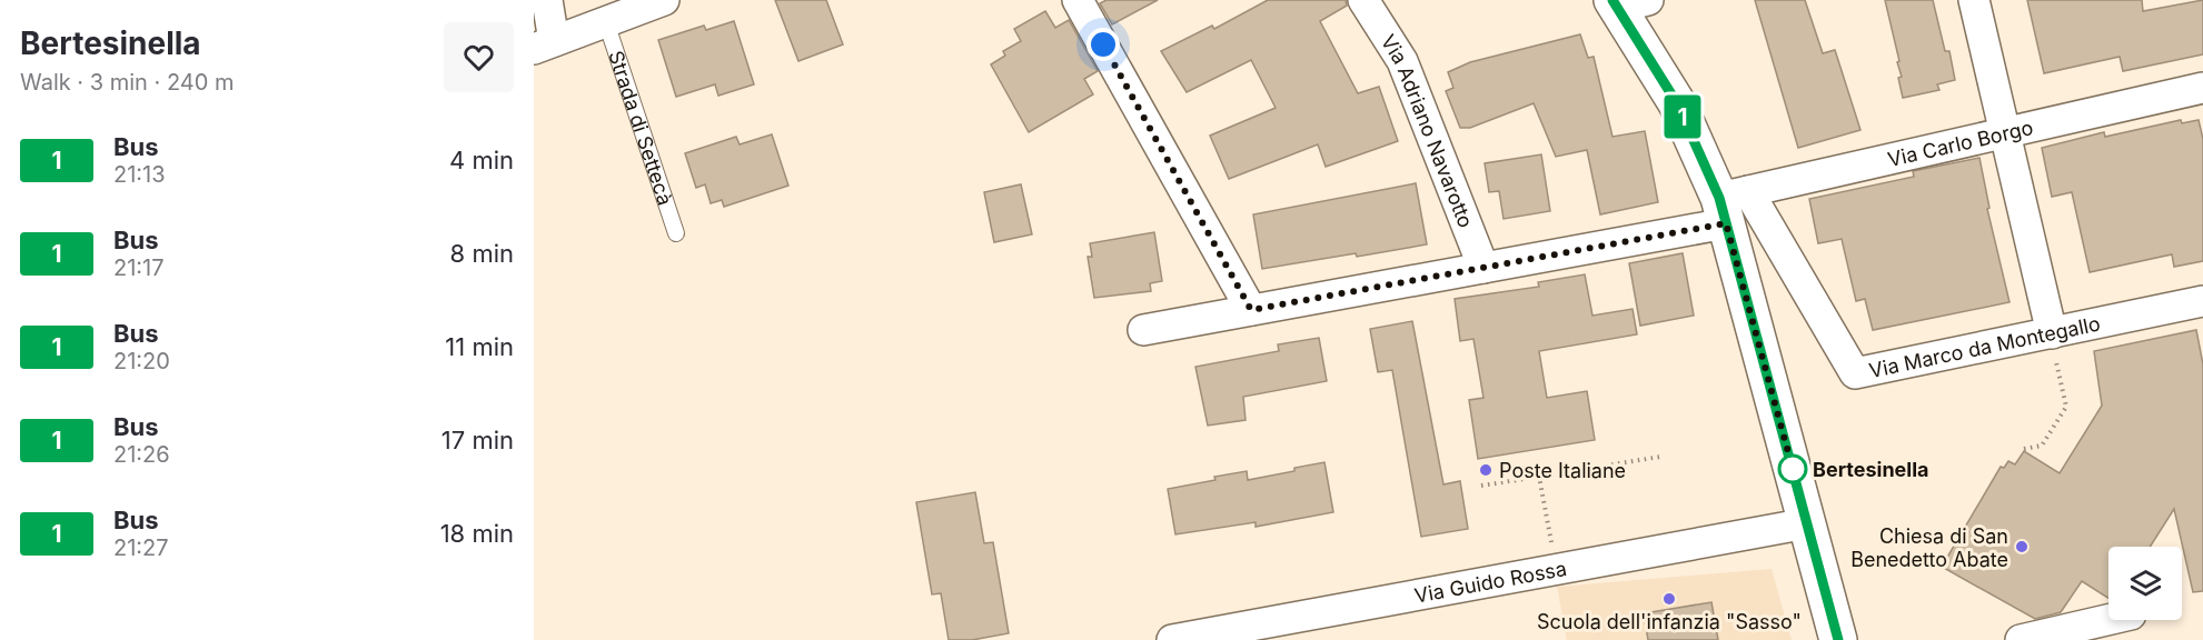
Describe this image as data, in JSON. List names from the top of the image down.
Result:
{
  "streets": {
    "street": [
      "Via Adriano Navarotto",
      "Via Carlo Borgo",
      "Via Marco da Montegallo",
      "Via Guido Rossa"
    ],
    "lane": ["Strada di Settecà"]
  },
  "crossings": [
    ["Via Adriano Navarotto", "Via Carlo Borgo"],
    ["Via Carlo Borgo", "Via Marco da Montegallo"]
  ],
  "places": [
    "Bertesinella",
    "Poste Italiane",
    "Chiesa di San Benedetto Abate",
    "Scuola dell'infanzia \"Sasso\""
  ],
  "lines": ["bus line 1"],
  "page": {
    "heading": ["Bertesinella", "Walk · 3 min · 240 m"],
    "on_map": "1",
    "list": [
      {
        "mark": "1",
        "name": "Bus",
        "note": "21:13",
        "value": "4 min"
      },
      {
        "mark": "1",
        "name": "Bus",
        "note": "21:17",
        "value": "8 min"
      },
      {
        "mark": "1",
        "name": "Bus",
        "note": "21:20",
        "value": "11 min"
      },
      {
        "mark": "1",
        "name": "Bus",
        "note": "21:26",
        "value": "17 min"
      },
      {
        "mark": "1",
        "name": "Bus",
        "note": "21:27",
        "value": "18 min"
      }
    ]
  }
}
